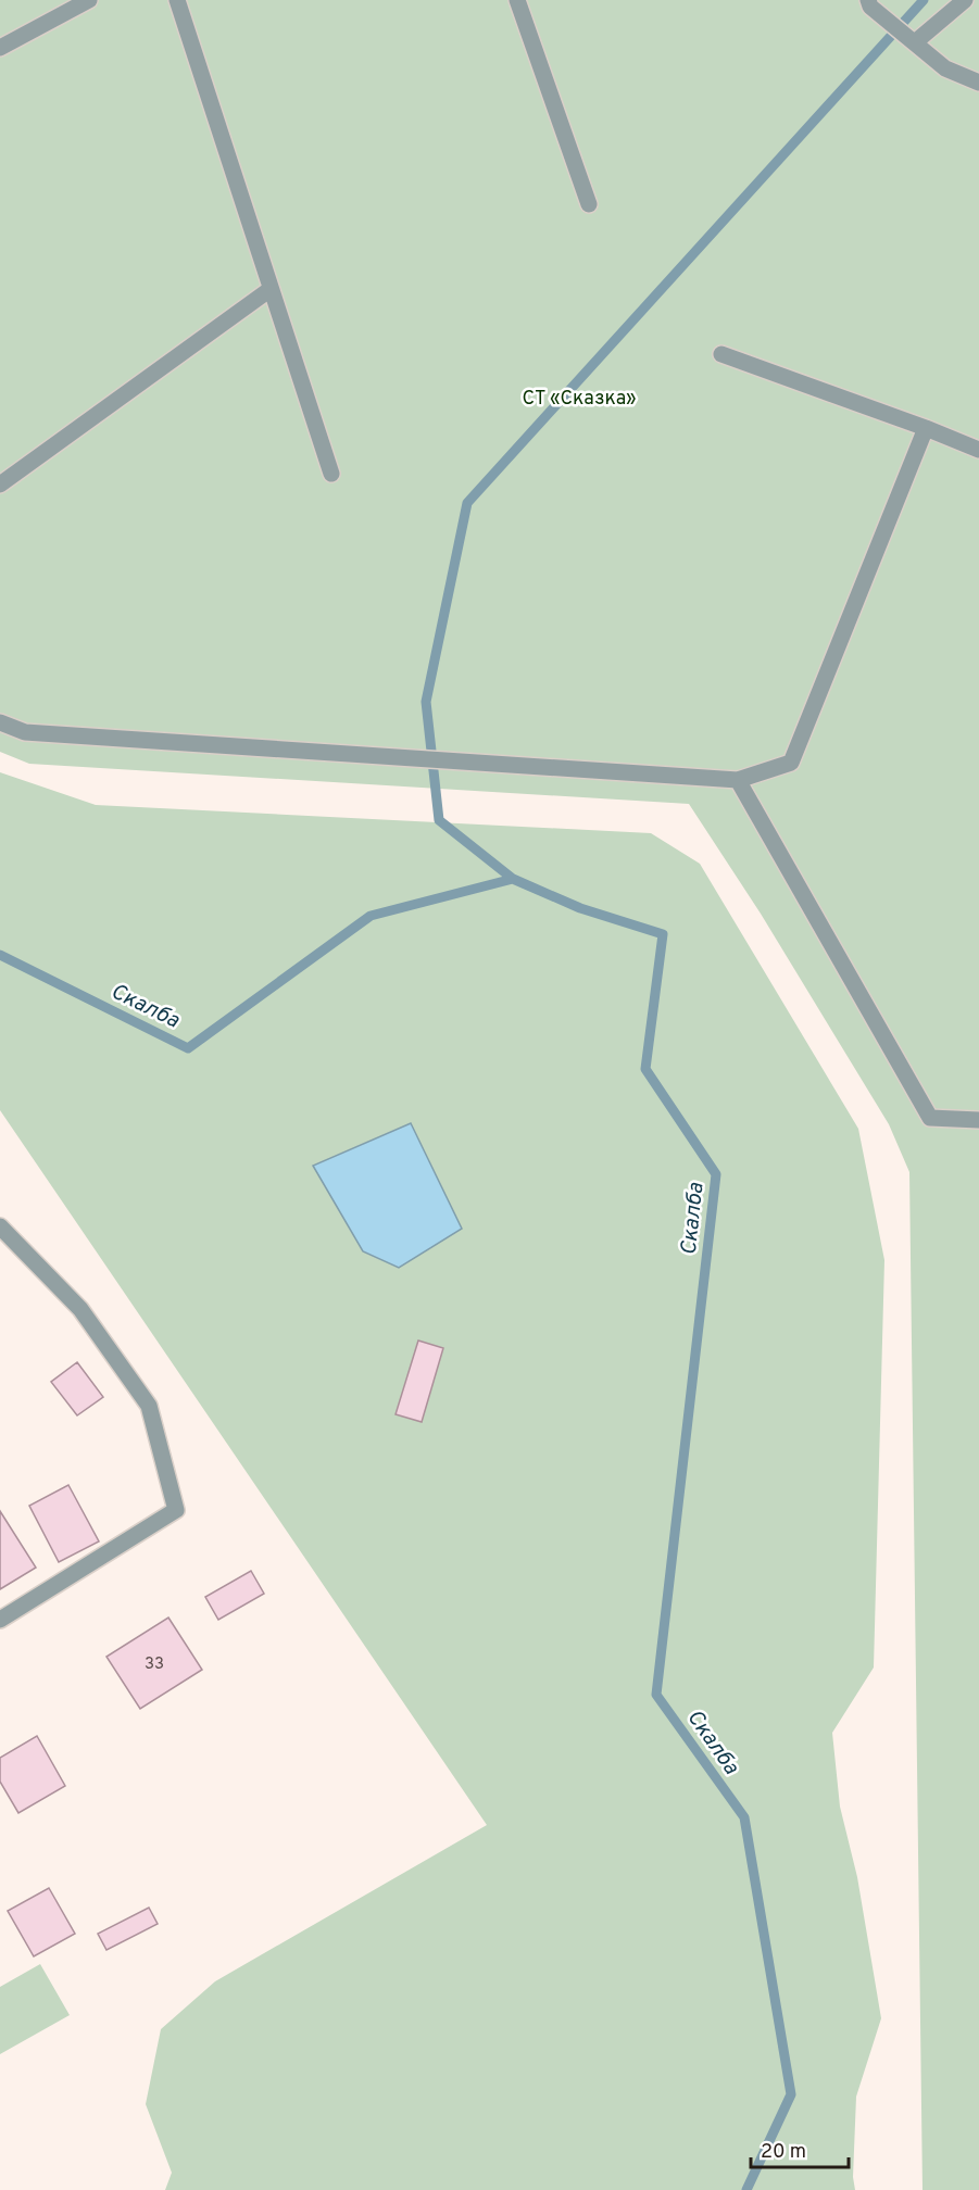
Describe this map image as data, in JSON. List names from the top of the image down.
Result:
{
  "water": ["Скалба"],
  "parks": ["СТ «Сказка»"],
  "house_numbers": ["33"],
  "scale_bar": "20 m"
}
